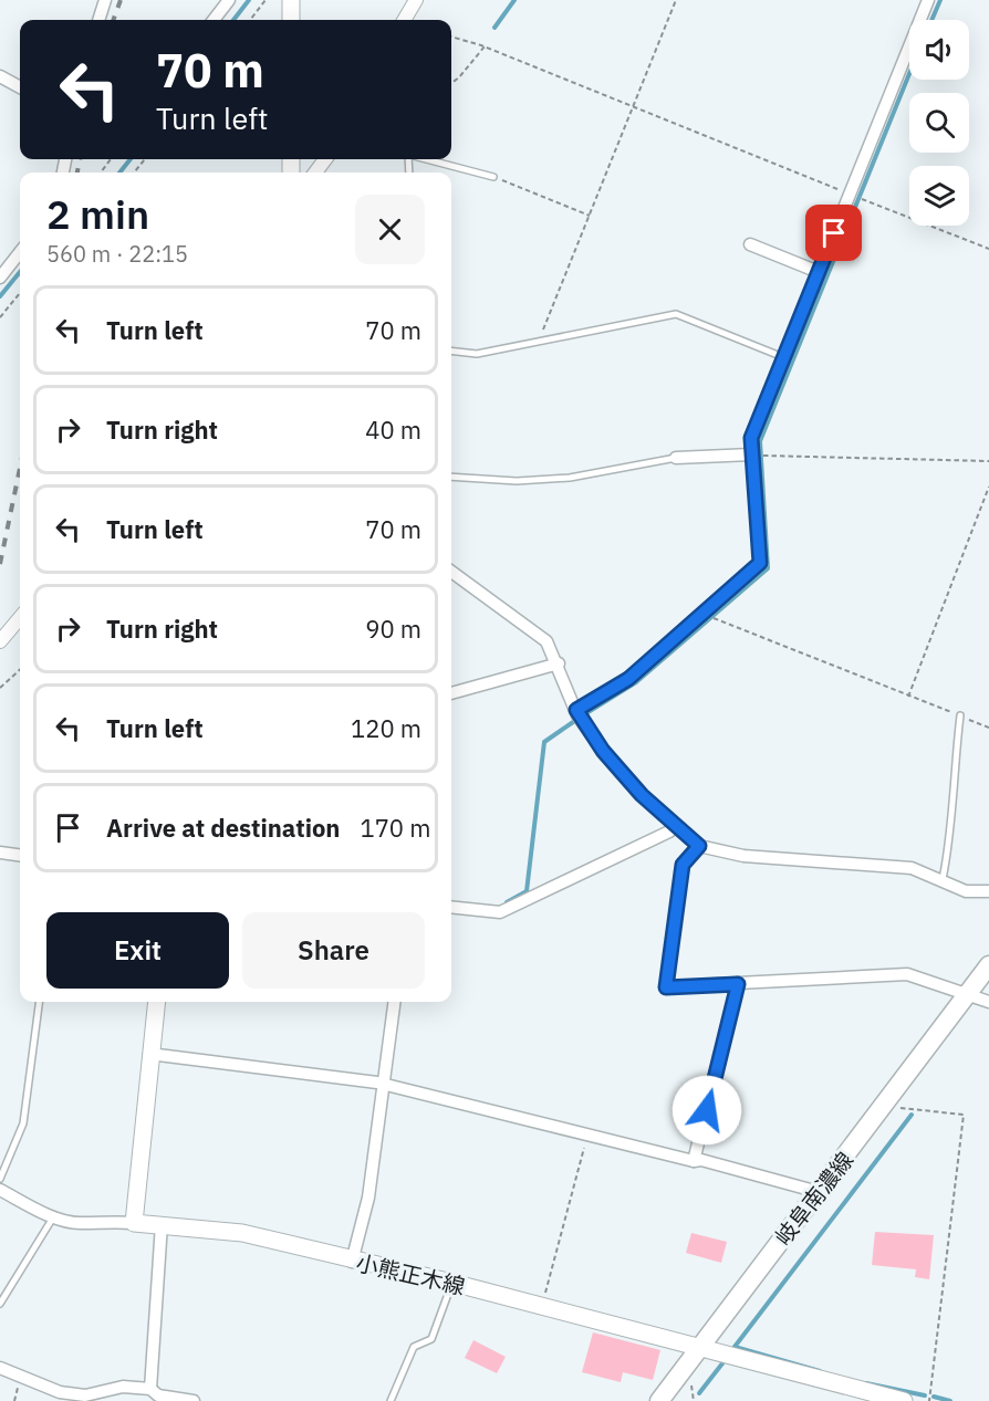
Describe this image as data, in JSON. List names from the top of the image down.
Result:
{
  "streets": {
    "main road": ["岐阜南濃線", "小熊正木線"]
  },
  "crossings": [
    ["岐阜南濃線", "小熊正木線"]
  ],
  "page": {
    "turn": ["70 m", "Turn left"],
    "heading": ["2 min", "560 m · 22:15"],
    "list": [
      {
        "name": "Turn left",
        "value": "70 m"
      },
      {
        "name": "Turn right",
        "value": "40 m"
      },
      {
        "name": "Turn left",
        "value": "70 m"
      },
      {
        "name": "Turn right",
        "value": "90 m"
      },
      {
        "name": "Turn left",
        "value": "120 m"
      },
      {
        "name": "Arrive at destination",
        "value": "170 m"
      }
    ],
    "buttons": ["Exit", "Share"]
  }
}
